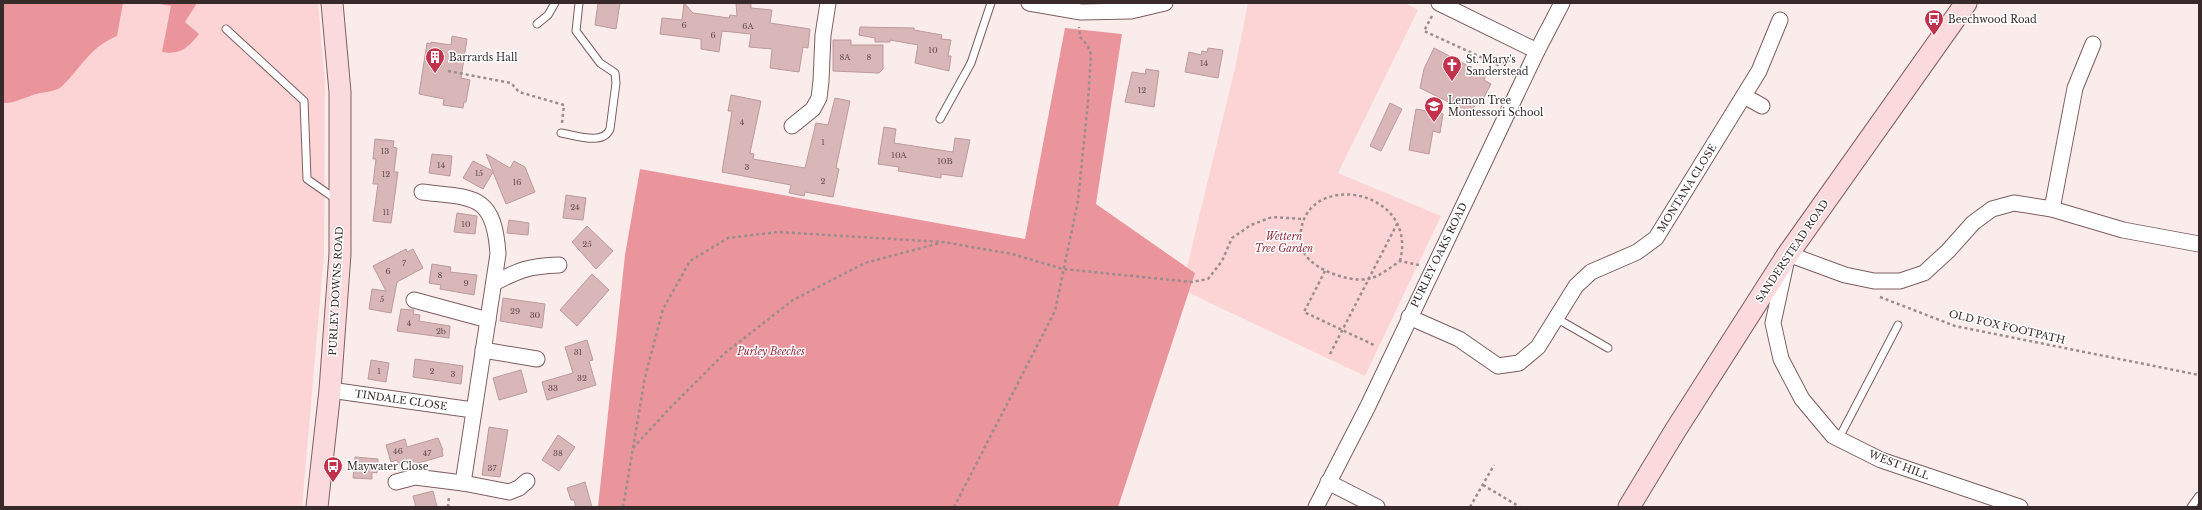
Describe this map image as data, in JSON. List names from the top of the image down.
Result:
{
  "streets": {
    "main road": ["SANDERSTEAD ROAD", "PURLEY DOWNS ROAD"],
    "street": [
      "MONTANA CLOSE",
      "PURLEY OAKS ROAD",
      "TINDALE CLOSE",
      "WEST HILL"
    ],
    "path": ["OLD FOX FOOTPATH"]
  },
  "crossings": [
    ["MONTANA CLOSE", "PURLEY OAKS ROAD"],
    ["SANDERSTEAD ROAD", "WEST HILL"],
    ["PURLEY DOWNS ROAD", "TINDALE CLOSE"]
  ],
  "parks": ["Wettern Tree Garden", "Purley Beeches"],
  "places": {
    "bus stop": ["Beechwood Road", "Maywater Close"],
    "building": ["Barrards Hall"],
    "church": ["St. Mary's Sanderstead"],
    "school or university": ["Lemon Tree Montessori School"]
  },
  "house_numbers": [
    "6",
    "6A",
    "6",
    "10",
    "8A",
    "8",
    "14",
    "12",
    "4",
    "1",
    "13",
    "10A",
    "10B",
    "14",
    "3",
    "15",
    "12",
    "2",
    "16",
    "24",
    "11",
    "10",
    "25",
    "7",
    "6",
    "8",
    "9",
    "5",
    "29",
    "30",
    "4",
    "2b",
    "31",
    "1",
    "2",
    "3",
    "32",
    "33",
    "46",
    "47",
    "38",
    "37"
  ]
}
